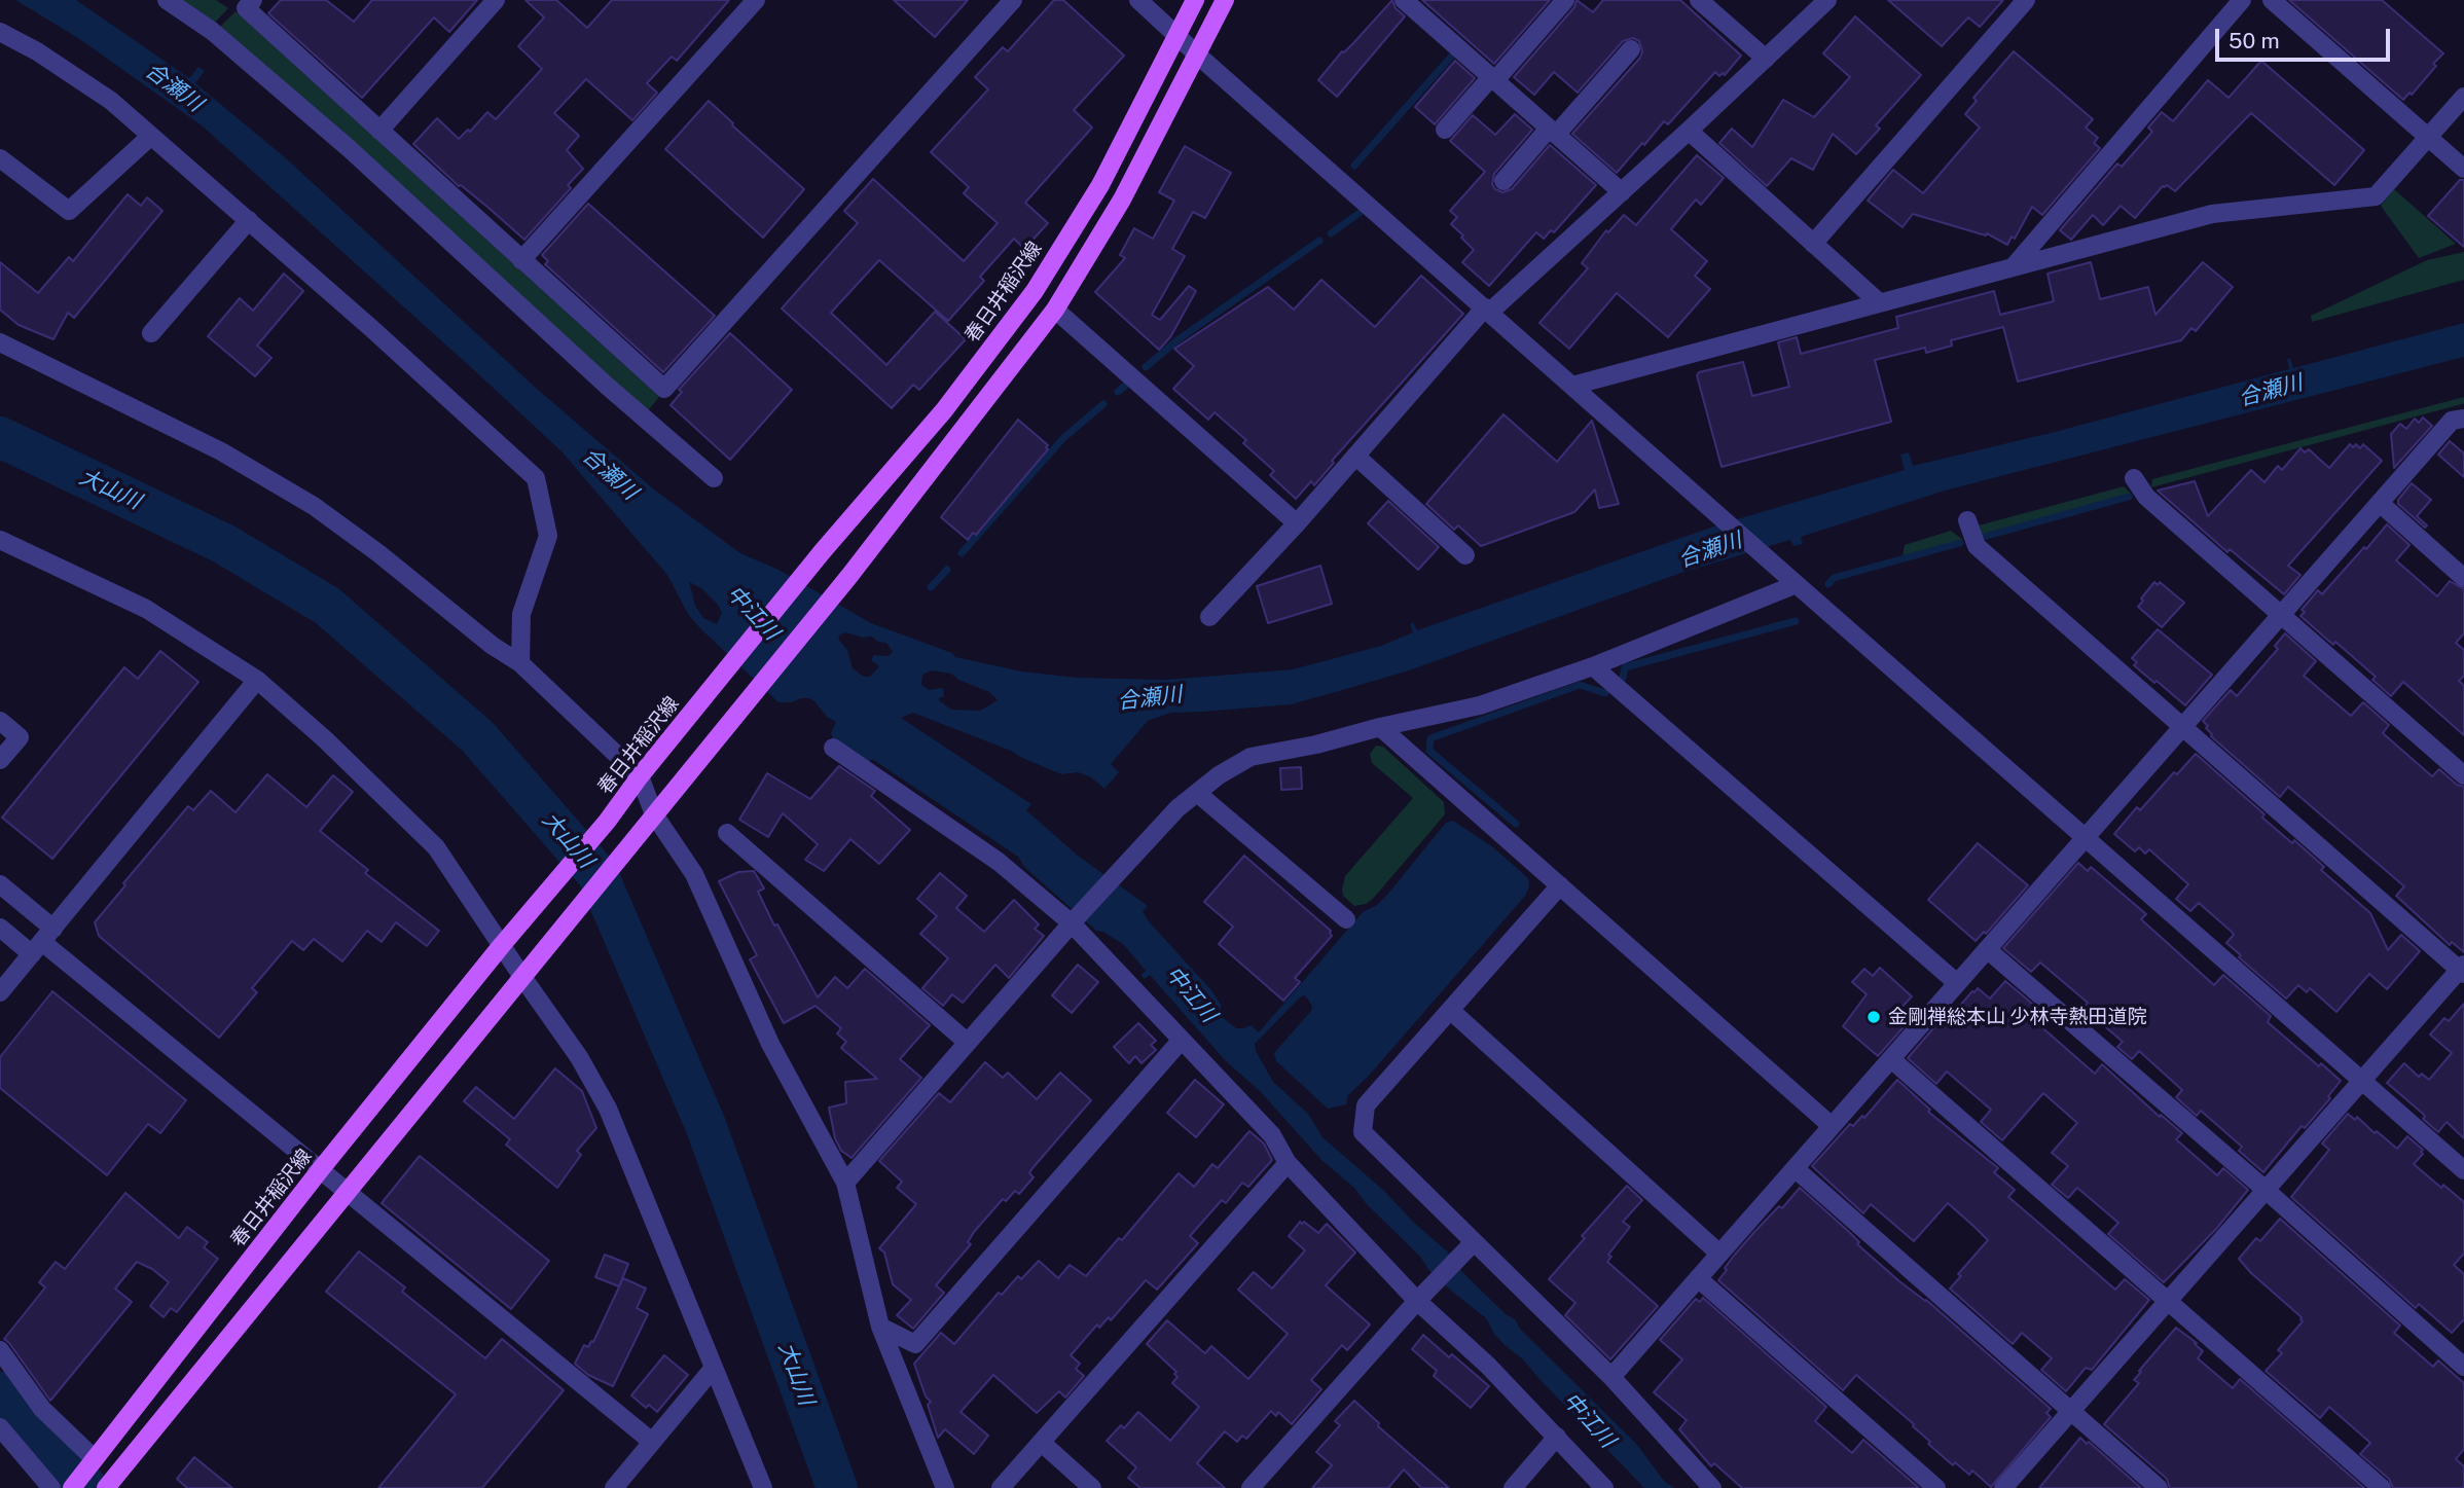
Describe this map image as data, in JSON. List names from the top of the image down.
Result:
{
  "streets": {
    "main road": ["春日井稲沢線"]
  },
  "water": ["合瀬川", "大山川", "中江川"],
  "places": ["金剛禅総本山 少林寺熱田道院"],
  "scale_bar": "50 m"
}
